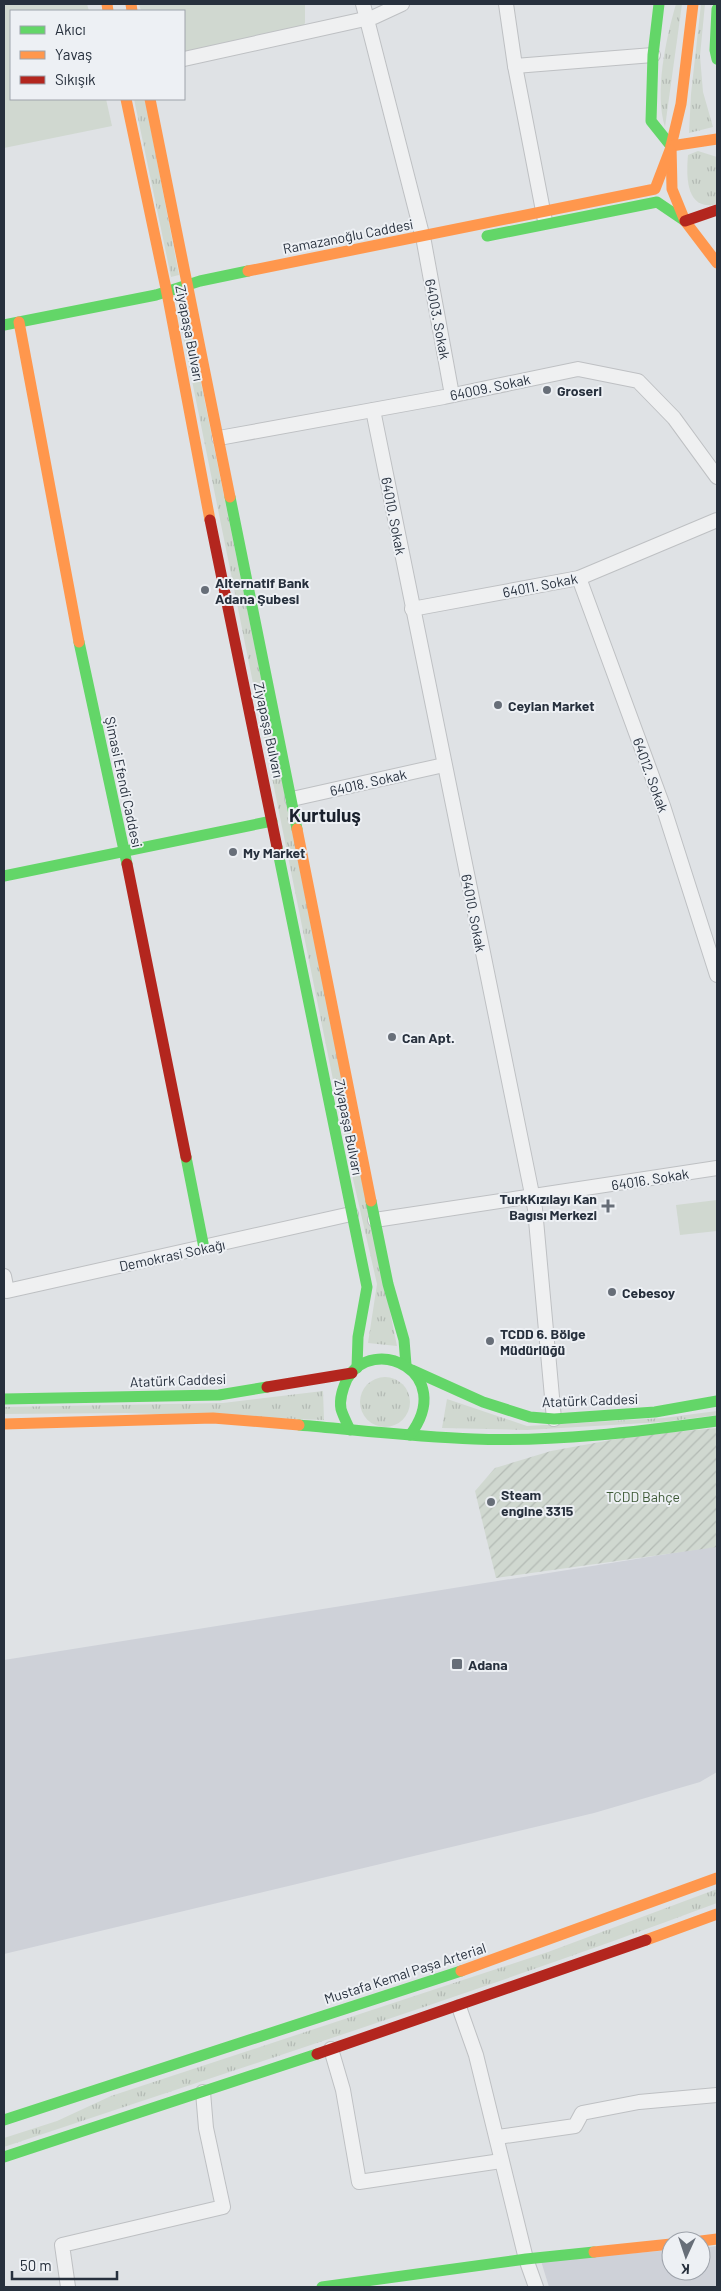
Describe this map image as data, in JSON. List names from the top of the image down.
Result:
{
  "streets": {
    "main road": [
      "Ramazanoğlu Caddesi",
      "Ziyapaşa Bulvarı",
      "Şimasi Efendi Caddesi",
      "Atatürk Caddesi",
      "Mustafa Kemal Paşa Arterial"
    ],
    "street": [
      "64003. Sokak",
      "64009. Sokak",
      "64010. Sokak",
      "64011. Sokak",
      "64012. Sokak",
      "64018. Sokak",
      "64016. Sokak",
      "Demokrasi Sokağı"
    ]
  },
  "crossings": [
    ["Ramazanoğlu Caddesi", "64003. Sokak"],
    ["Ramazanoğlu Caddesi", "Ziyapaşa Bulvarı"],
    ["Ramazanoğlu Caddesi", "Şimasi Efendi Caddesi"],
    ["64003. Sokak", "64009. Sokak"],
    ["Ziyapaşa Bulvarı", "64009. Sokak"],
    ["Ziyapaşa Bulvarı", "64018. Sokak"],
    ["Ziyapaşa Bulvarı", "64016. Sokak"],
    ["Ziyapaşa Bulvarı", "Demokrasi Sokağı"],
    ["Ziyapaşa Bulvarı", "Atatürk Caddesi"],
    ["64009. Sokak", "64010. Sokak"],
    ["64010. Sokak", "64011. Sokak"],
    ["64010. Sokak", "64018. Sokak"],
    ["64010. Sokak", "64016. Sokak"],
    ["64010. Sokak", "Atatürk Caddesi"],
    ["64011. Sokak", "64012. Sokak"],
    ["Şimasi Efendi Caddesi", "Demokrasi Sokağı"]
  ],
  "districts": ["Kurtuluş"],
  "parks": ["TCDD Bahçe"],
  "places": {
    "other": [
      "Groseri",
      "Alternatif Bank Adana Şubesi",
      "Ceylan Market",
      "My Market",
      "Can Apt.",
      "Cebesoy",
      "TCDD 6. Bölge Müdürlüğü",
      "Steam engine 3315"
    ],
    "health": ["TurkKızılayı Kan Bagısı Merkezi"],
    "transit": ["Adana"]
  },
  "legend": ["Akıcı", "Yavaş", "Sıkışık"],
  "scale_bar": "50 m",
  "north": "bottom"
}
